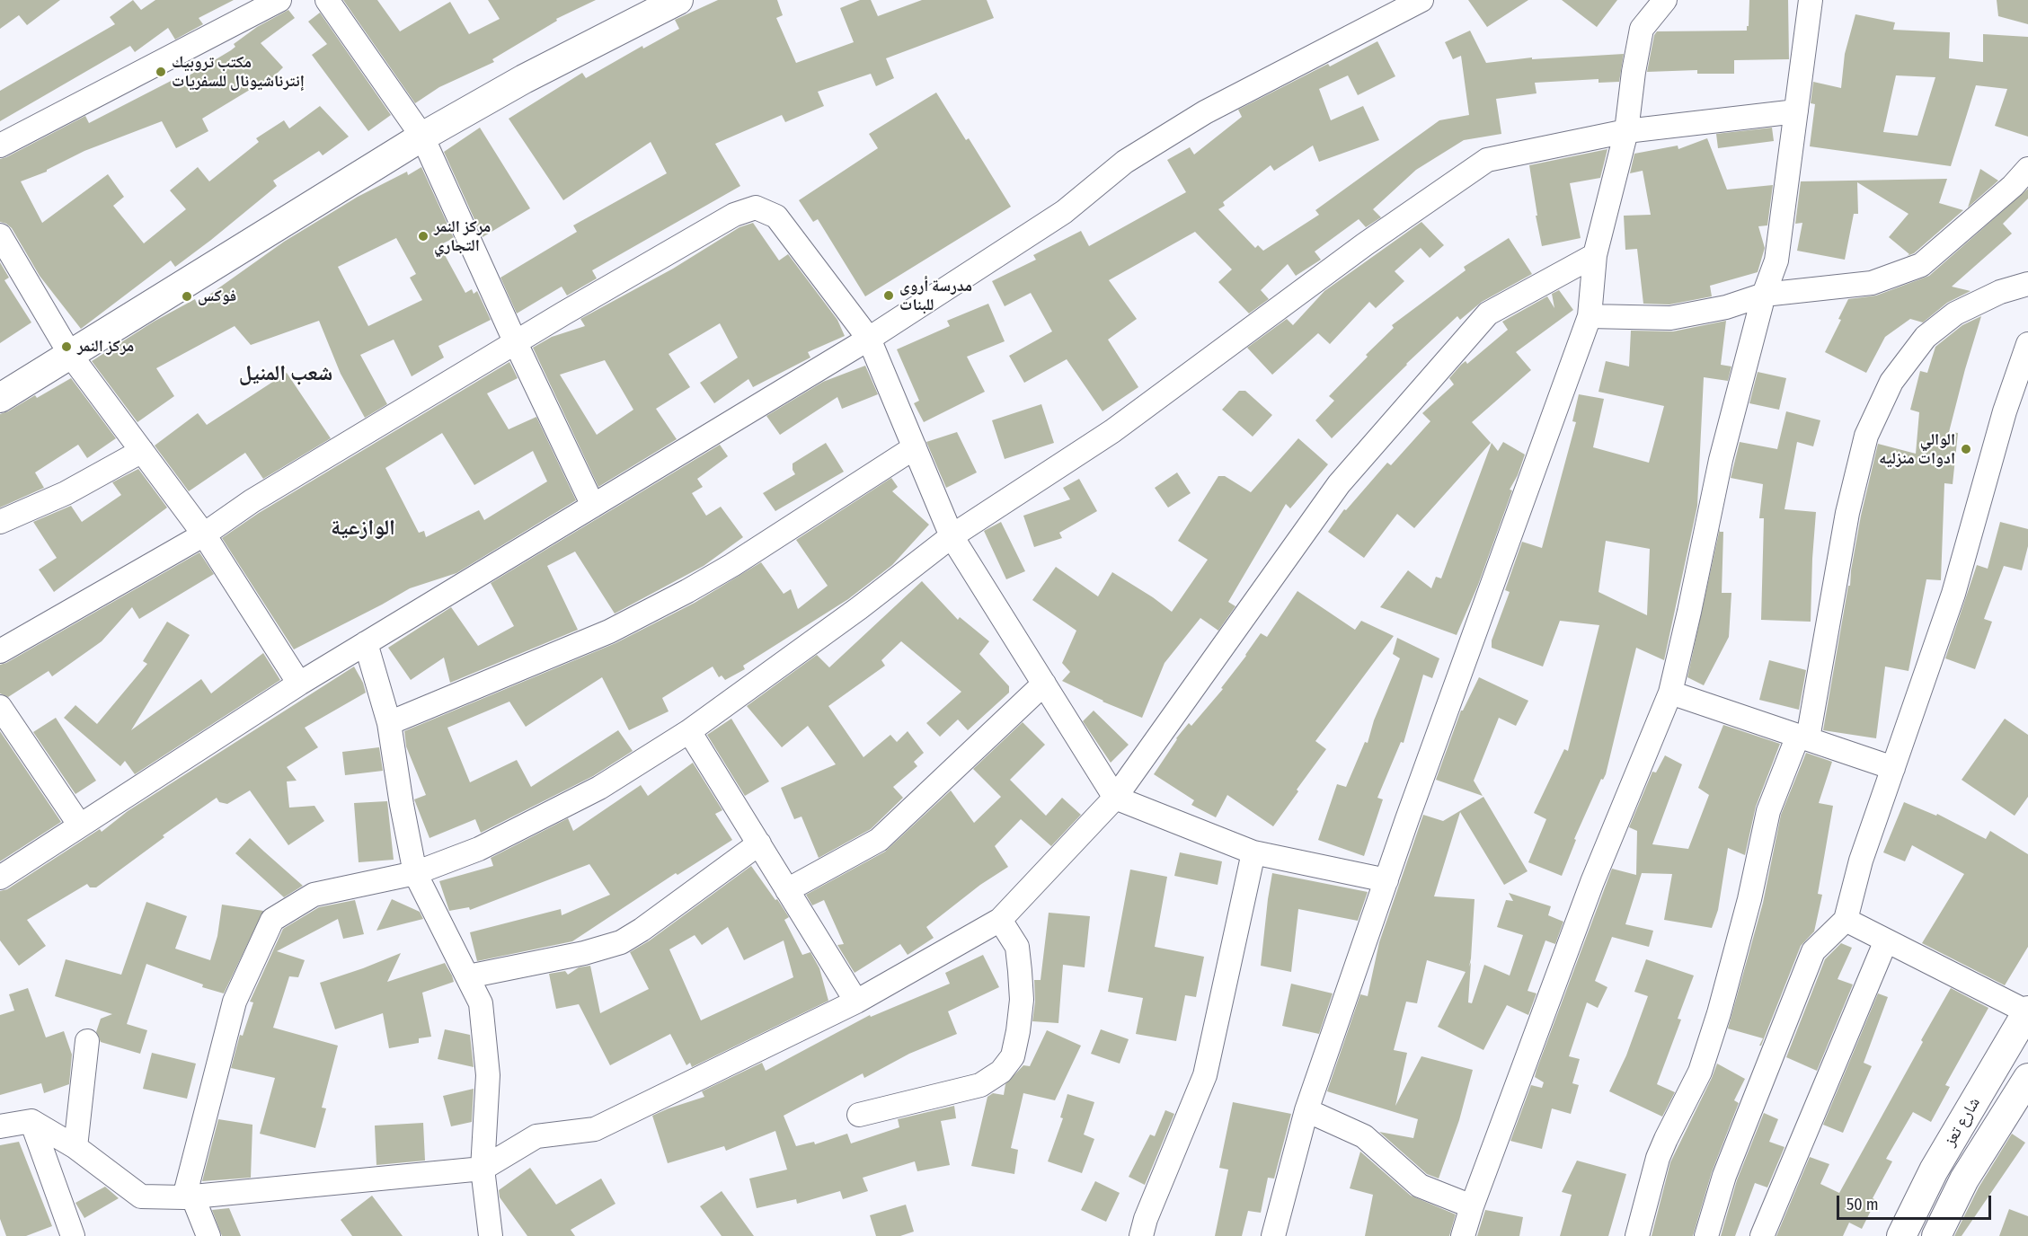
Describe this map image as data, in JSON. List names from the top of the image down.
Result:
{
  "streets": {
    "main road": ["شارع تعز"]
  },
  "districts": ["شعب المنيل", "الوازعية"],
  "places": [
    "مكتب تروبيك إنترناشيونال للسفريات",
    "مركز النمر التجاري",
    "مدرسة أروى للبنات",
    "فوكس",
    "مركز النمر",
    "الوالي ادوات منزليه"
  ],
  "scale_bar": "50 m"
}
